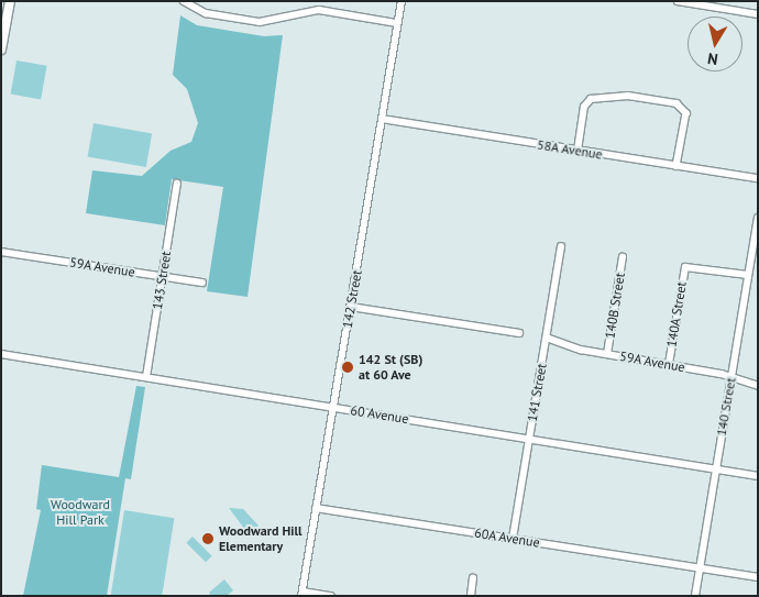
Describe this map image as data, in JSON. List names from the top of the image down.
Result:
{
  "streets": {
    "street": [
      "58A Avenue",
      "59A Avenue",
      "143 Street",
      "142 Street",
      "140B Street",
      "140A Street",
      "141 Street",
      "140 Street",
      "60 Avenue",
      "60A Avenue"
    ]
  },
  "crossings": [
    ["58A Avenue", "142 Street"],
    ["59A Avenue", "143 Street"],
    ["59A Avenue", "140B Street"],
    ["59A Avenue", "140A Street"],
    ["59A Avenue", "141 Street"],
    ["59A Avenue", "140 Street"],
    ["143 Street", "60 Avenue"],
    ["142 Street", "60 Avenue"],
    ["142 Street", "60A Avenue"],
    ["140A Street", "140 Street"],
    ["141 Street", "60 Avenue"],
    ["141 Street", "60A Avenue"],
    ["140 Street", "60 Avenue"],
    ["140 Street", "60A Avenue"]
  ],
  "parks": ["Woodward Hill Park"],
  "places": ["142 St (SB) at 60 Ave", "Woodward Hill Elementary"],
  "north": "bottom"
}
